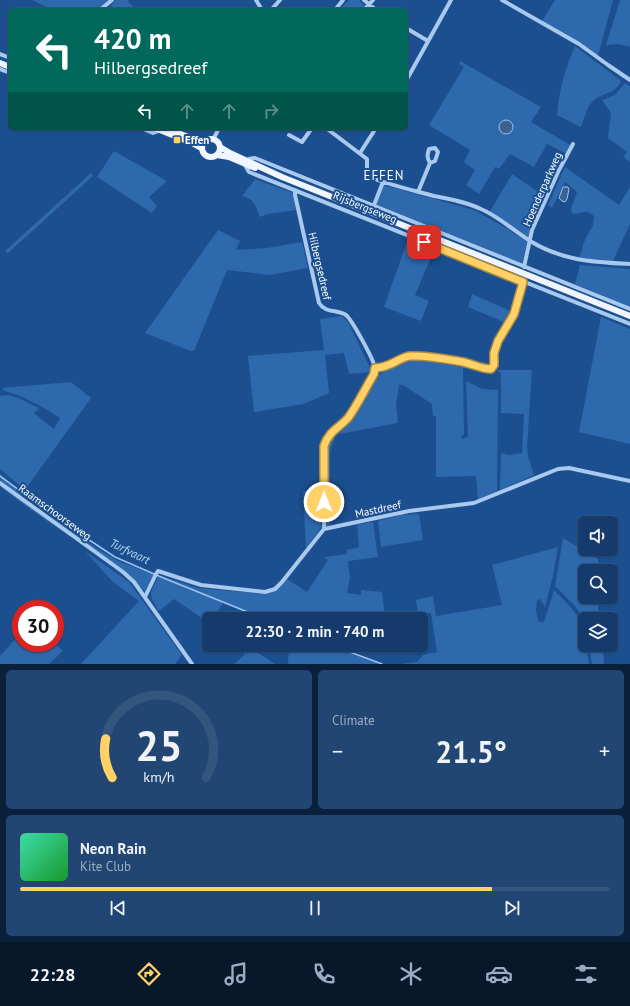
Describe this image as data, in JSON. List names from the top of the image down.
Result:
{
  "streets": {
    "main road": ["Rijsbergseweg"],
    "street": [
      "Hoenderparkweg",
      "Hilbergsedreef",
      "Mastdreef",
      "Raamschoorseweg"
    ]
  },
  "crossings": [
    ["Hoenderparkweg", "Rijsbergseweg"],
    ["Rijsbergseweg", "Hilbergsedreef"]
  ],
  "districts": ["EFFEN"],
  "water": ["Turfvaart"],
  "places": {
    "transit": ["Effen"]
  },
  "page": {
    "turn": ["420 m", "Hilbergsedreef"],
    "limit": "30",
    "trip": "22:30 · 2 min · 740 m",
    "tile": "Climate",
    "heat": ["−", "21.5°", "+"],
    "song": ["Neon Rain", "Kite Club"],
    "tabs": "22:28",
    "gauge": ["25", "km/h"]
  }
}
